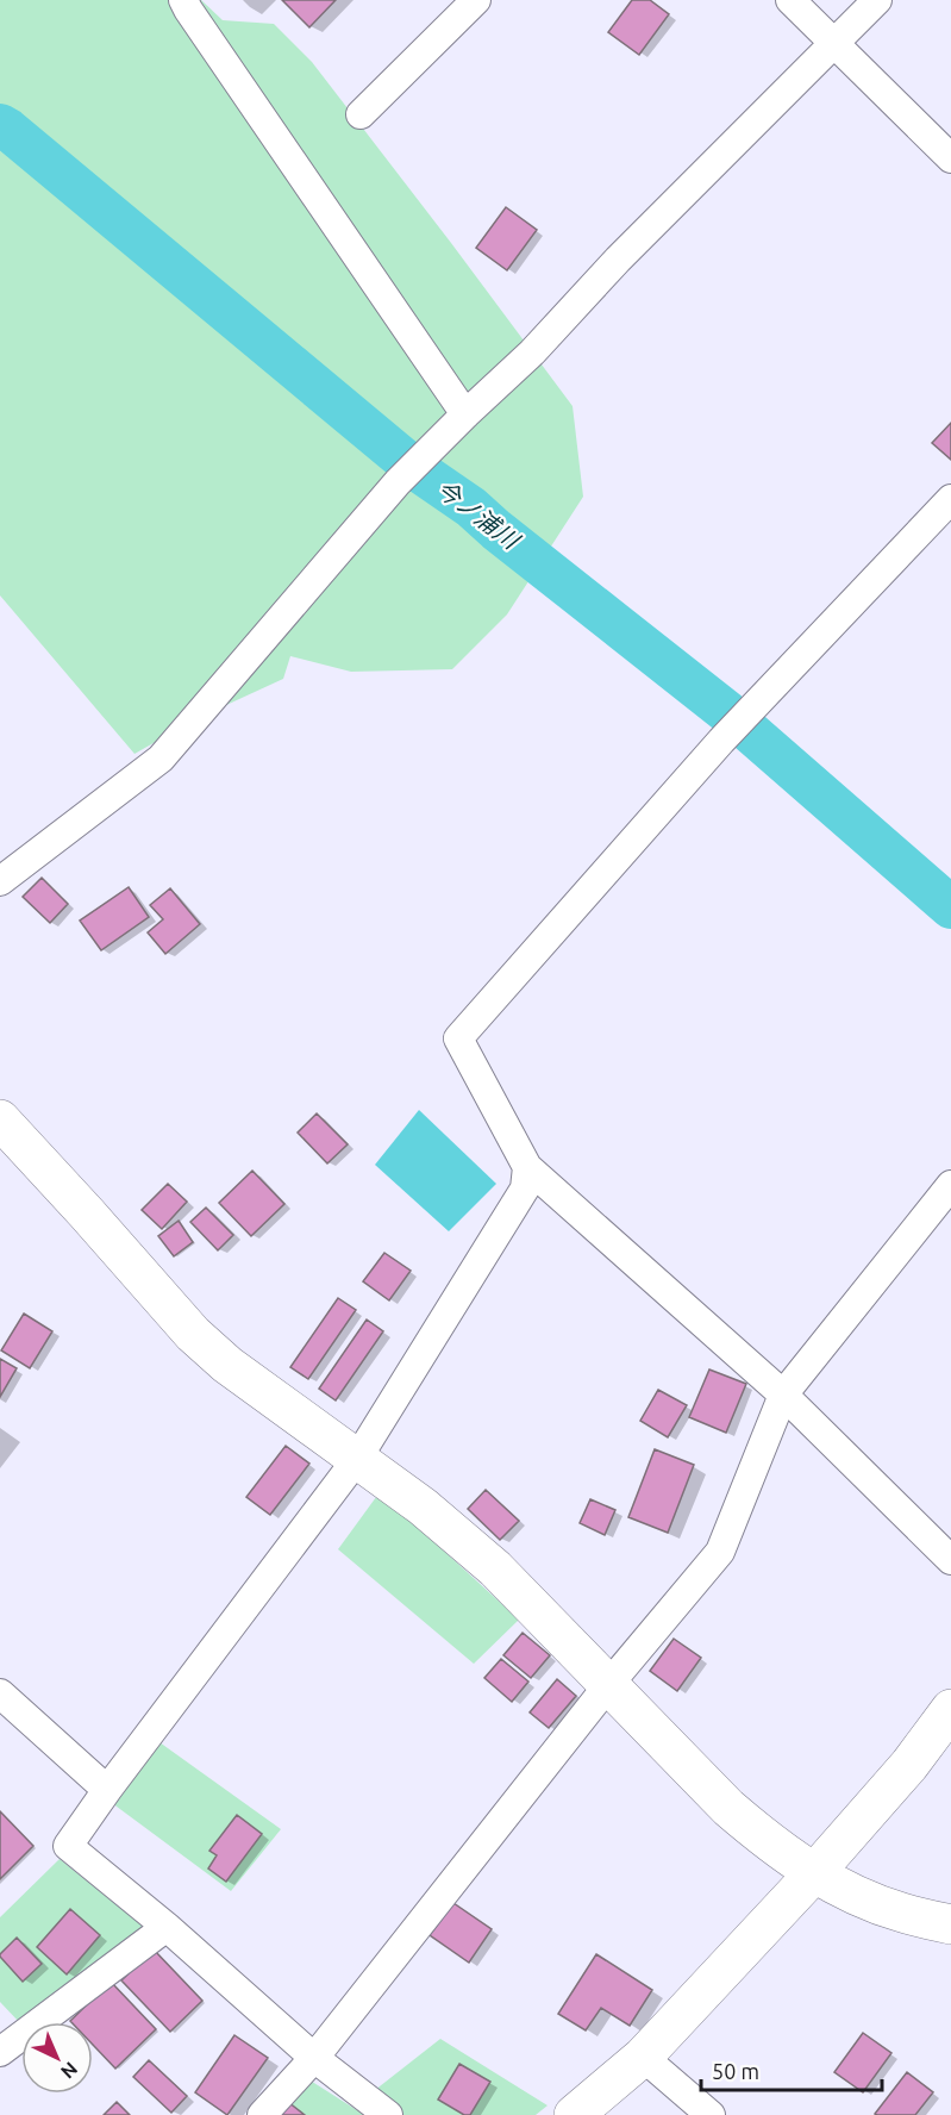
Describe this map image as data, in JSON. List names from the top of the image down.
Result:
{
  "water": ["今ノ浦川"],
  "scale_bar": "50 m",
  "north": "bottom right"
}
